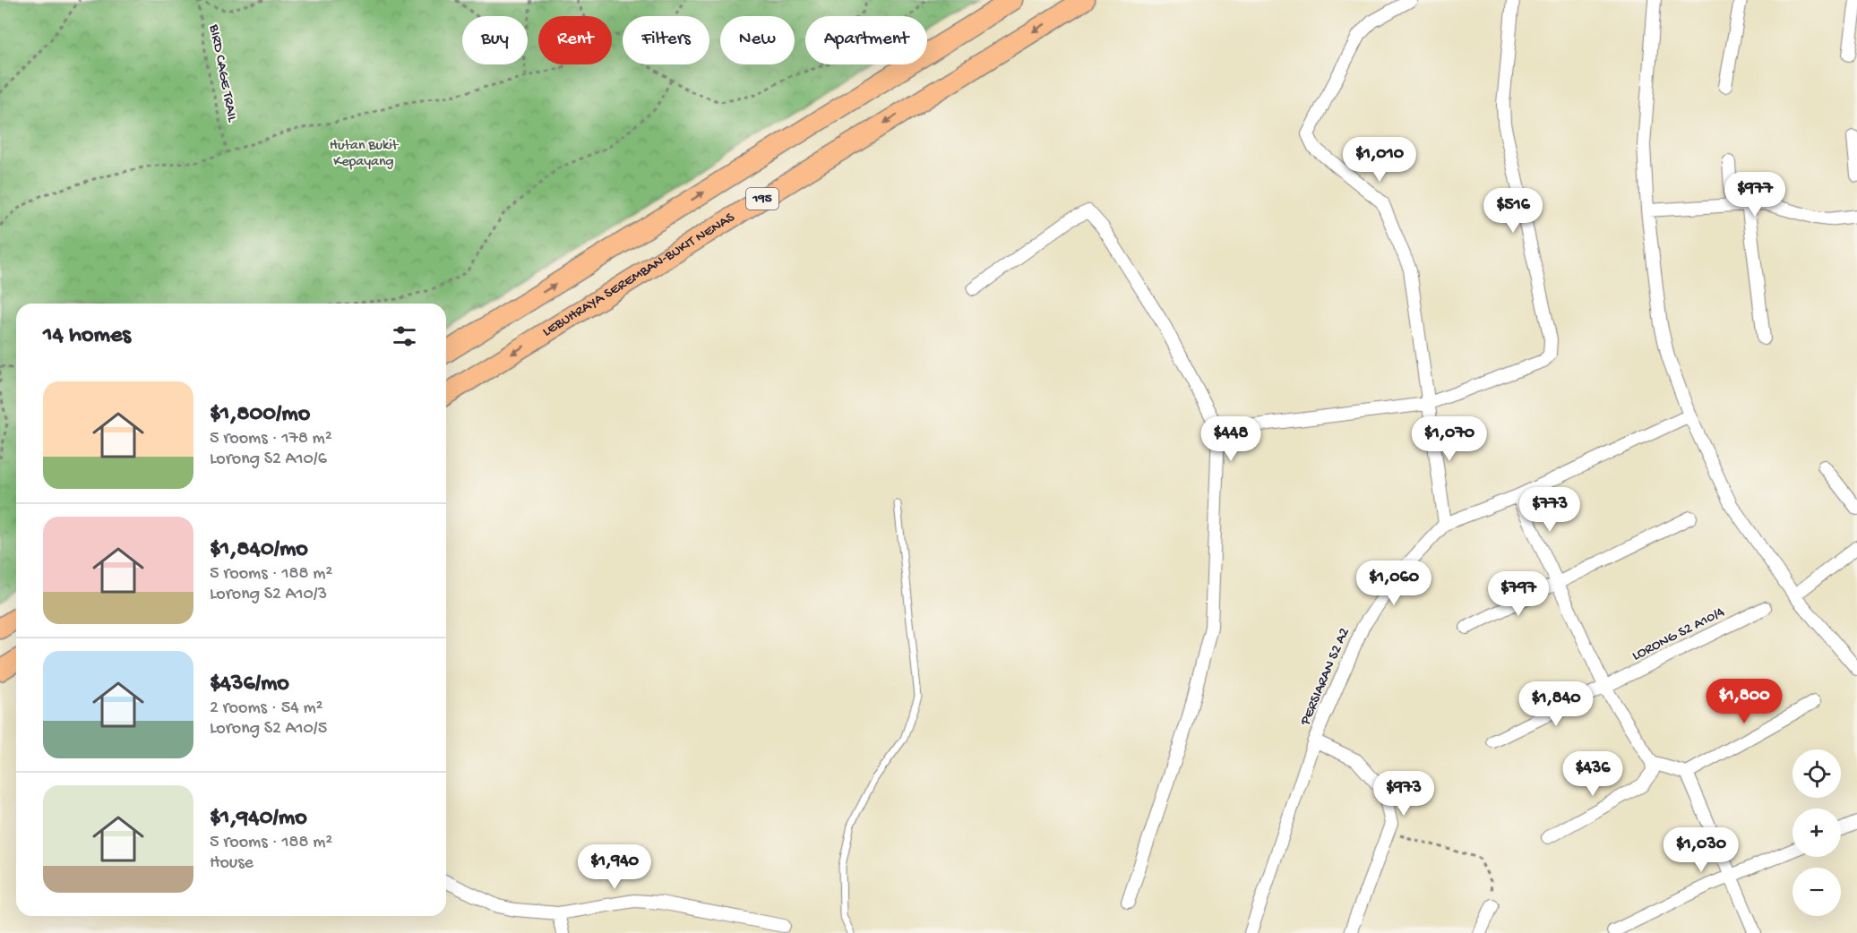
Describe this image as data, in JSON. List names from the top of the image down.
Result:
{
  "streets": {
    "highway": ["195", "LEBUHRAYA SEREMBAN-BUKIT NENAS"],
    "street": ["LORONG S2 A10/4", "PERSIARAN S2 A2"],
    "path": ["BIRD CAGE TRAIL"]
  },
  "parks": ["Hutan Bukit Kepayang"],
  "page": {
    "chip": [
      "Buy",
      "Rent",
      "Filters",
      "New",
      "Apartment"
    ],
    "price": [
      "$1,010",
      "$977",
      "$516",
      "$448",
      "$1,070",
      "$773",
      "$1,060",
      "$797",
      "$1,800",
      "$1,840",
      "$436",
      "$973",
      "$1,030",
      "$1,940"
    ],
    "heading": "14 homes",
    "list": [
      {
        "name": "$1,800/mo",
        "note": "5 rooms · 178 m² · Lorong S2 A10/6"
      },
      {
        "name": "$1,840/mo",
        "note": "5 rooms · 188 m² · Lorong S2 A10/3"
      },
      {
        "name": "$436/mo",
        "note": "2 rooms · 54 m² · Lorong S2 A10/5"
      },
      {
        "name": "$1,940/mo",
        "note": "5 rooms · 188 m² · House"
      }
    ],
    "map_buttons": ["+", "−"]
  }
}
